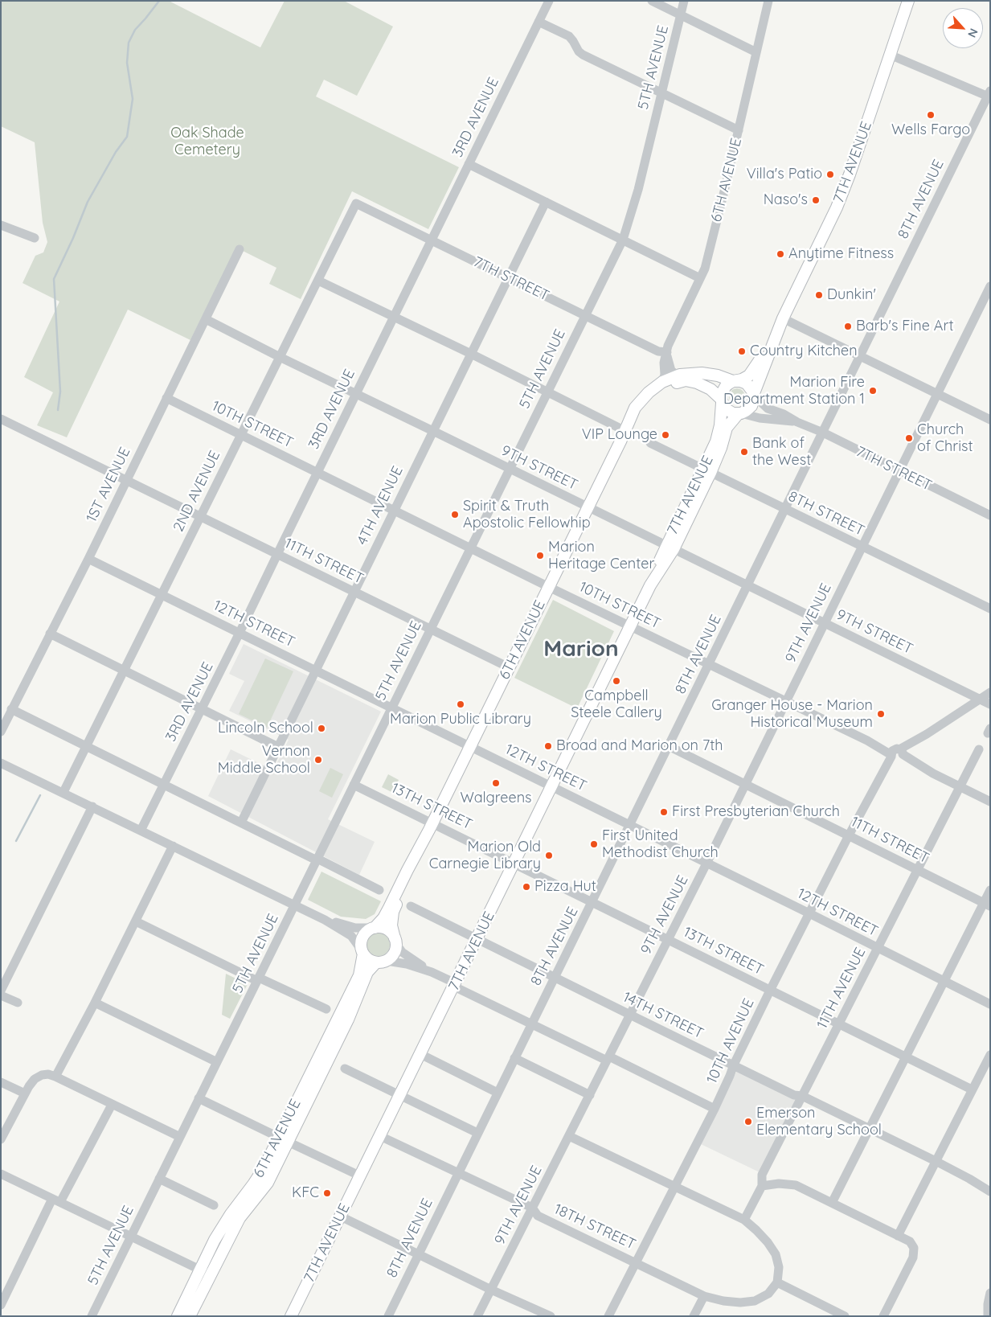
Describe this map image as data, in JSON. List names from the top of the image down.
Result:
{
  "streets": {
    "main road": ["7TH AVENUE", "6TH AVENUE"],
    "street": [
      "5TH AVENUE",
      "3RD AVENUE",
      "8TH AVENUE",
      "7TH STREET",
      "10TH STREET",
      "9TH STREET",
      "1ST AVENUE",
      "2ND AVENUE",
      "4TH AVENUE",
      "8TH STREET",
      "11TH STREET",
      "9TH AVENUE",
      "12TH STREET",
      "13TH STREET",
      "11TH AVENUE",
      "14TH STREET",
      "10TH AVENUE",
      "18TH STREET"
    ]
  },
  "crossings": [
    ["5TH AVENUE", "7TH STREET"],
    ["5TH AVENUE", "10TH STREET"],
    ["5TH AVENUE", "9TH STREET"],
    ["5TH AVENUE", "11TH STREET"],
    ["5TH AVENUE", "12TH STREET"],
    ["5TH AVENUE", "13TH STREET"],
    ["3RD AVENUE", "7TH STREET"],
    ["3RD AVENUE", "10TH STREET"],
    ["3RD AVENUE", "9TH STREET"],
    ["3RD AVENUE", "11TH STREET"],
    ["3RD AVENUE", "12TH STREET"],
    ["7TH AVENUE", "7TH STREET"],
    ["7TH AVENUE", "10TH STREET"],
    ["7TH AVENUE", "9TH STREET"],
    ["7TH AVENUE", "8TH STREET"],
    ["7TH AVENUE", "12TH STREET"],
    ["7TH AVENUE", "13TH STREET"],
    ["7TH AVENUE", "14TH STREET"],
    ["7TH AVENUE", "18TH STREET"],
    ["6TH AVENUE", "7TH STREET"],
    ["6TH AVENUE", "10TH STREET"],
    ["6TH AVENUE", "9TH STREET"],
    ["6TH AVENUE", "11TH STREET"],
    ["6TH AVENUE", "12TH STREET"],
    ["6TH AVENUE", "13TH STREET"],
    ["8TH AVENUE", "7TH STREET"],
    ["8TH AVENUE", "10TH STREET"],
    ["8TH AVENUE", "9TH STREET"],
    ["8TH AVENUE", "8TH STREET"],
    ["8TH AVENUE", "11TH STREET"],
    ["8TH AVENUE", "12TH STREET"],
    ["8TH AVENUE", "13TH STREET"],
    ["8TH AVENUE", "14TH STREET"],
    ["8TH AVENUE", "18TH STREET"],
    ["7TH STREET", "2ND AVENUE"],
    ["7TH STREET", "4TH AVENUE"],
    ["7TH STREET", "9TH AVENUE"],
    ["10TH STREET", "1ST AVENUE"],
    ["10TH STREET", "2ND AVENUE"],
    ["10TH STREET", "4TH AVENUE"],
    ["10TH STREET", "9TH AVENUE"],
    ["10TH STREET", "11TH AVENUE"],
    ["10TH STREET", "10TH AVENUE"],
    ["9TH STREET", "1ST AVENUE"],
    ["9TH STREET", "2ND AVENUE"],
    ["9TH STREET", "4TH AVENUE"],
    ["9TH STREET", "9TH AVENUE"],
    ["9TH STREET", "10TH AVENUE"],
    ["1ST AVENUE", "11TH STREET"],
    ["1ST AVENUE", "12TH STREET"],
    ["2ND AVENUE", "11TH STREET"],
    ["2ND AVENUE", "12TH STREET"],
    ["4TH AVENUE", "11TH STREET"],
    ["4TH AVENUE", "12TH STREET"],
    ["8TH STREET", "9TH AVENUE"],
    ["11TH STREET", "9TH AVENUE"],
    ["11TH STREET", "11TH AVENUE"],
    ["11TH STREET", "10TH AVENUE"],
    ["9TH AVENUE", "12TH STREET"],
    ["9TH AVENUE", "13TH STREET"],
    ["9TH AVENUE", "14TH STREET"],
    ["9TH AVENUE", "18TH STREET"],
    ["12TH STREET", "11TH AVENUE"],
    ["12TH STREET", "10TH AVENUE"],
    ["13TH STREET", "11TH AVENUE"],
    ["13TH STREET", "10TH AVENUE"],
    ["11TH AVENUE", "14TH STREET"],
    ["14TH STREET", "10TH AVENUE"],
    ["10TH AVENUE", "18TH STREET"]
  ],
  "districts": ["Marion"],
  "parks": ["Oak Shade Cemetery"],
  "places": [
    "Wells Fargo",
    "Villa's Patio",
    "Naso's",
    "Anytime Fitness",
    "Dunkin'",
    "Barb's Fine Art",
    "Country Kitchen",
    "Marion Fire Department Station 1",
    "VIP Lounge",
    "Church of Christ",
    "Bank of the West",
    "Spirit & Truth Apostolic Fellowhip",
    "Marion Heritage Center",
    "Campbell Steele Callery",
    "Marion Public Library",
    "Granger House - Marion Historical Museum",
    "Lincoln School",
    "Broad and Marion on 7th",
    "Vernon Middle School",
    "Walgreens",
    "First Presbyterian Church",
    "First United Methodist Church",
    "Marion Old Carnegie Library",
    "Pizza Hut",
    "Emerson Elementary School",
    "KFC"
  ],
  "north": "bottom right"
}
